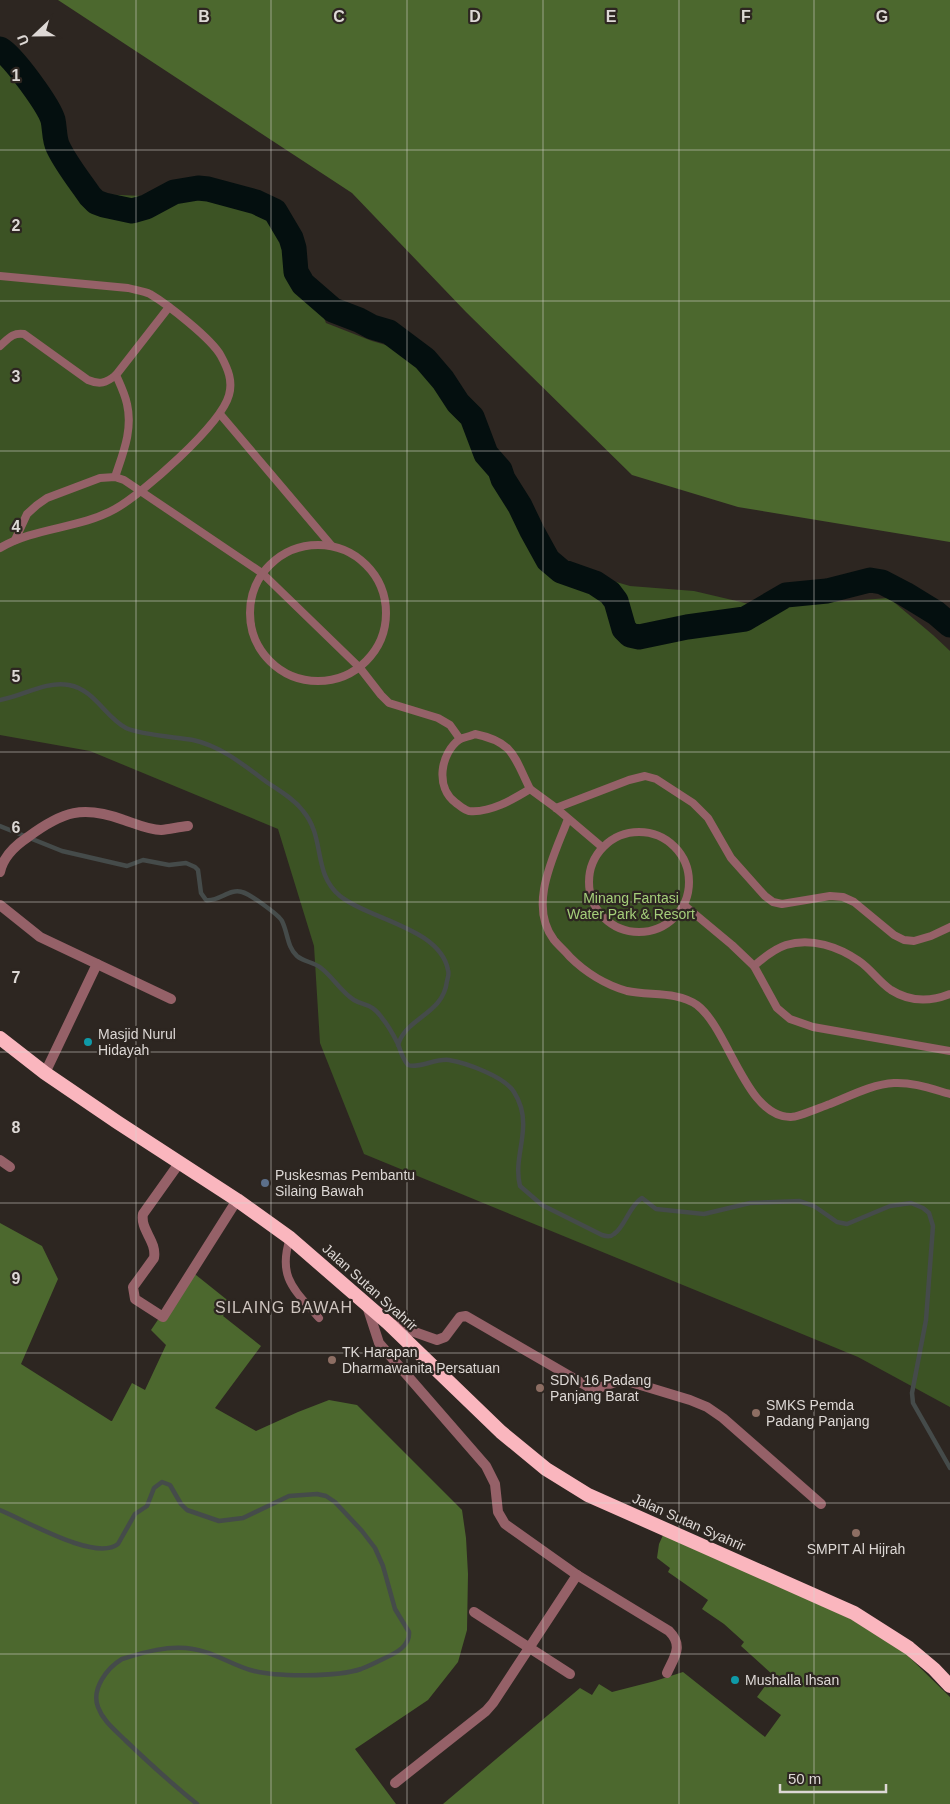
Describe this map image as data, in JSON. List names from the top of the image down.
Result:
{
  "streets": {
    "highway": ["Jalan Sutan Syahrir"]
  },
  "districts": ["SILAING BAWAH"],
  "parks": ["Minang Fantasi Water Park & Resort"],
  "places": [
    "Masjid Nurul Hidayah",
    "Puskesmas Pembantu Silaing Bawah",
    "TK Harapan Dharmawanita Persatuan",
    "SDN 16 Padang Panjang Barat",
    "SMKS Pemda Padang Panjang",
    "SMPIT Al Hijrah",
    "Mushalla Ihsan"
  ],
  "scale_bar": "50 m",
  "north": "left",
  "grid": {
    "columns": [
      "B",
      "C",
      "D",
      "E",
      "F",
      "G"
    ],
    "rows": [
      "1",
      "2",
      "3",
      "4",
      "5",
      "6",
      "7",
      "8",
      "9"
    ]
  }
}
